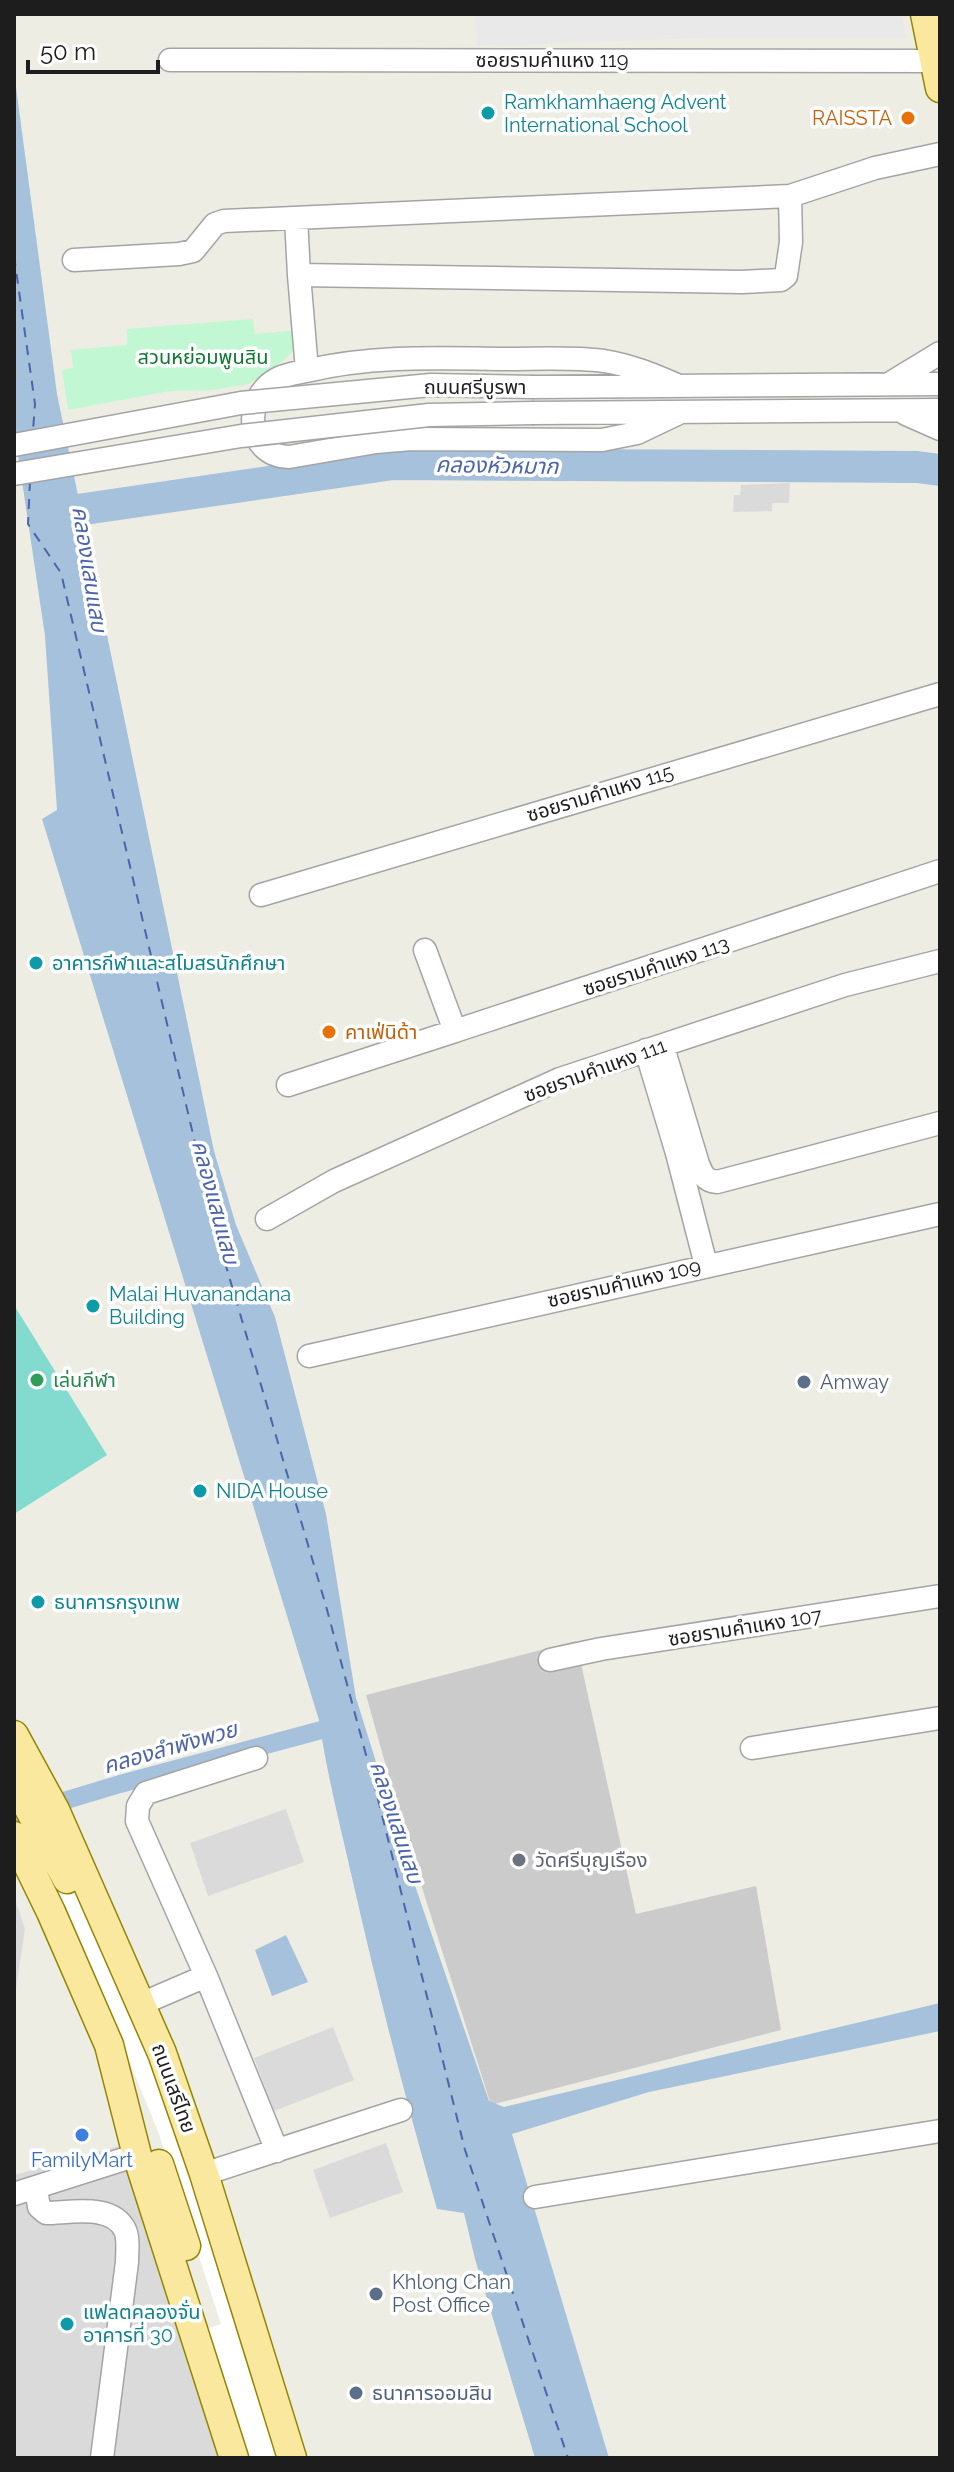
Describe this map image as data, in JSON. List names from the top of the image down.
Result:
{
  "streets": {
    "main road": ["ถนนเสรีไทย"],
    "street": [
      "ซอยรามคำแหง 119",
      "ถนนศรีบูรพา",
      "ซอยรามคำแหง 115",
      "ซอยรามคำแหง 113",
      "ซอยรามคำแหง 111",
      "ซอยรามคำแหง 109",
      "ซอยรามคำแหง 107"
    ]
  },
  "water": ["คลองหัวหมาก", "คลองแสนแสบ", "คลองลำพังพวย"],
  "parks": ["สวนหย่อมพูนสิน"],
  "places": [
    "Ramkhamhaeng Advent International School",
    "RAISSTA",
    "อาคารกีฬาและสโมสรนักศึกษา",
    "คาเฟ่นิด้า",
    "Malai Huvanandana Building",
    "เล่นกีฬา",
    "Amway",
    "NIDA House",
    "ธนาคารกรุงเทพ",
    "วัดศรีบุญเรือง",
    "FamilyMart",
    "Khlong Chan Post Office",
    "แฟลตคลองจั่น อาคารที่ 30",
    "ธนาคารออมสิน"
  ],
  "scale_bar": "50 m"
}
